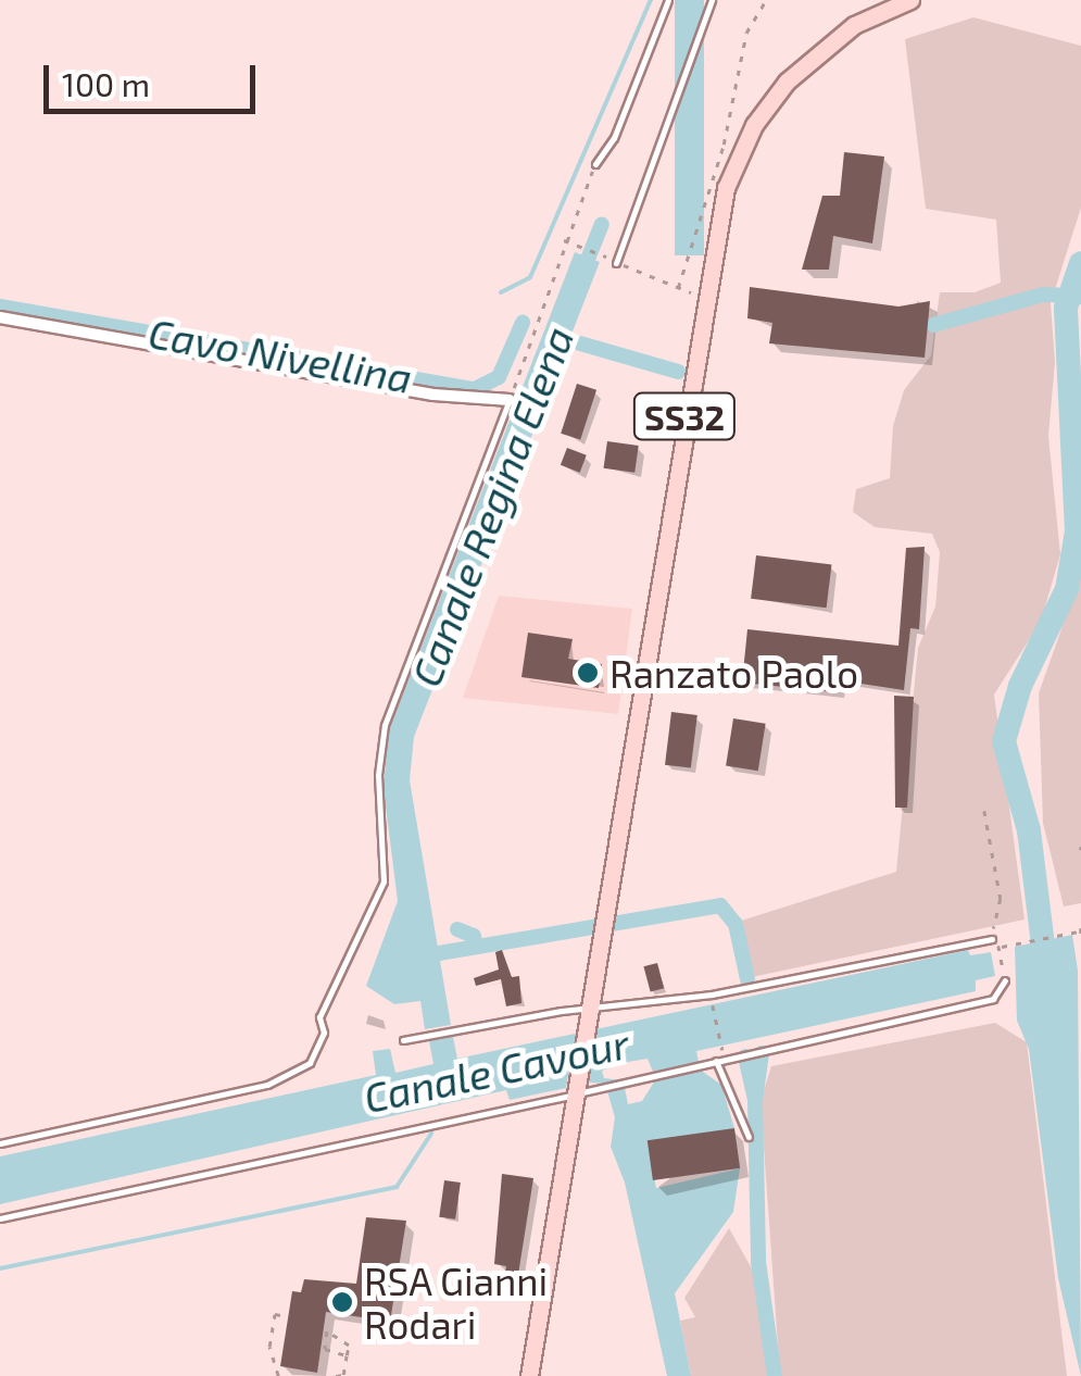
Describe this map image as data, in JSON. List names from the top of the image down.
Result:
{
  "streets": {
    "main road": ["SS32"]
  },
  "water": ["Cavo Nivellina", "Canale Regina Elena", "Canale Cavour"],
  "places": ["Ranzato Paolo", "RSA Gianni Rodari"],
  "scale_bar": "100 m"
}
